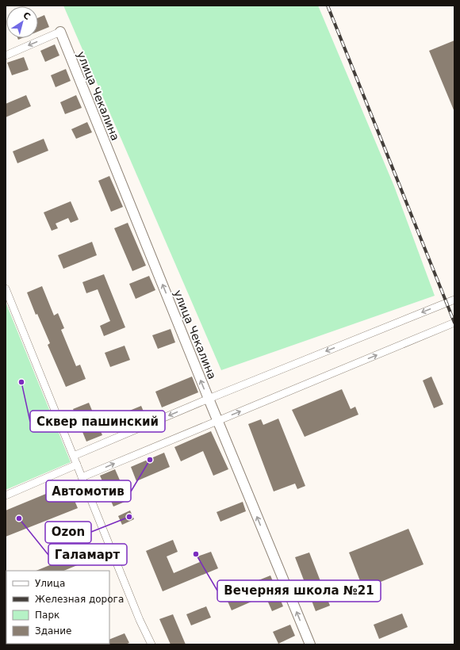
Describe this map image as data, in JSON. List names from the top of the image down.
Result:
{
  "streets": {
    "main road": ["улица Чекалина"]
  },
  "one_way": ["улица Чекалина"],
  "places": [
    "Сквер пашинский",
    "Автомотив",
    "Ozon",
    "Галамарт",
    "Вечерняя школа №21"
  ],
  "legend": [
    "Улица",
    "Железная дорога",
    "Парк",
    "Здание"
  ],
  "north": "top right"
}
